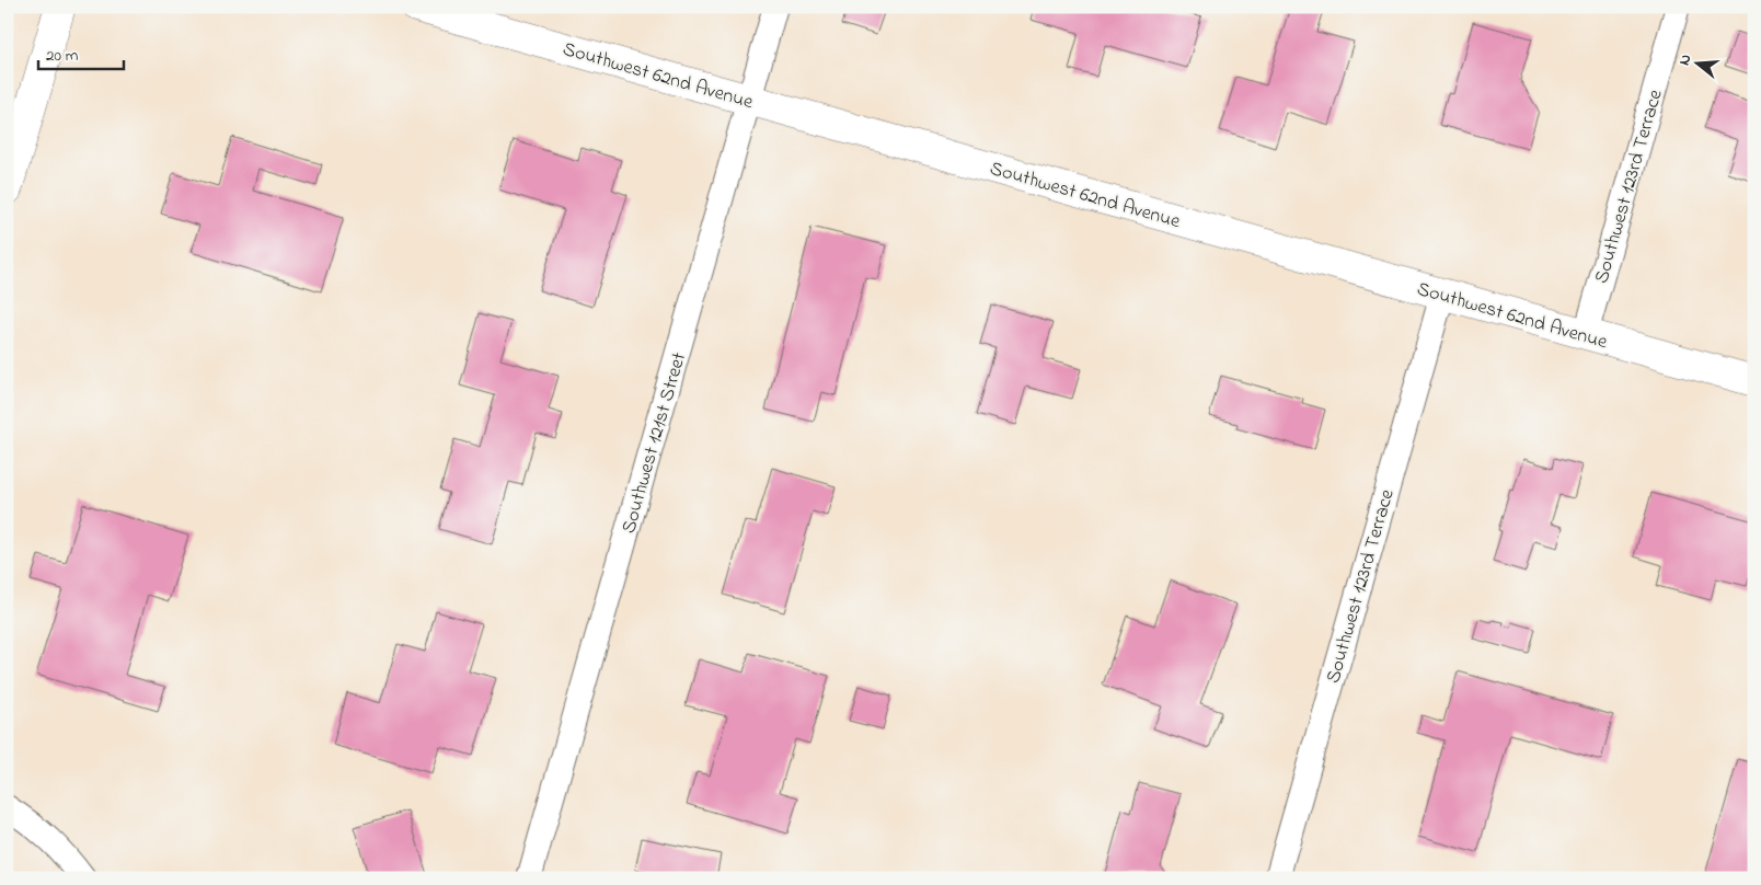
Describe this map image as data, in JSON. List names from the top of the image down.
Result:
{
  "streets": {
    "street": ["Southwest 62nd Avenue", "Southwest 123rd Terrace", "Southwest 121st Street"]
  },
  "crossings": [
    ["Southwest 62nd Avenue", "Southwest 123rd Terrace"],
    ["Southwest 62nd Avenue", "Southwest 121st Street"]
  ],
  "scale_bar": "20 m",
  "north": "left"
}
